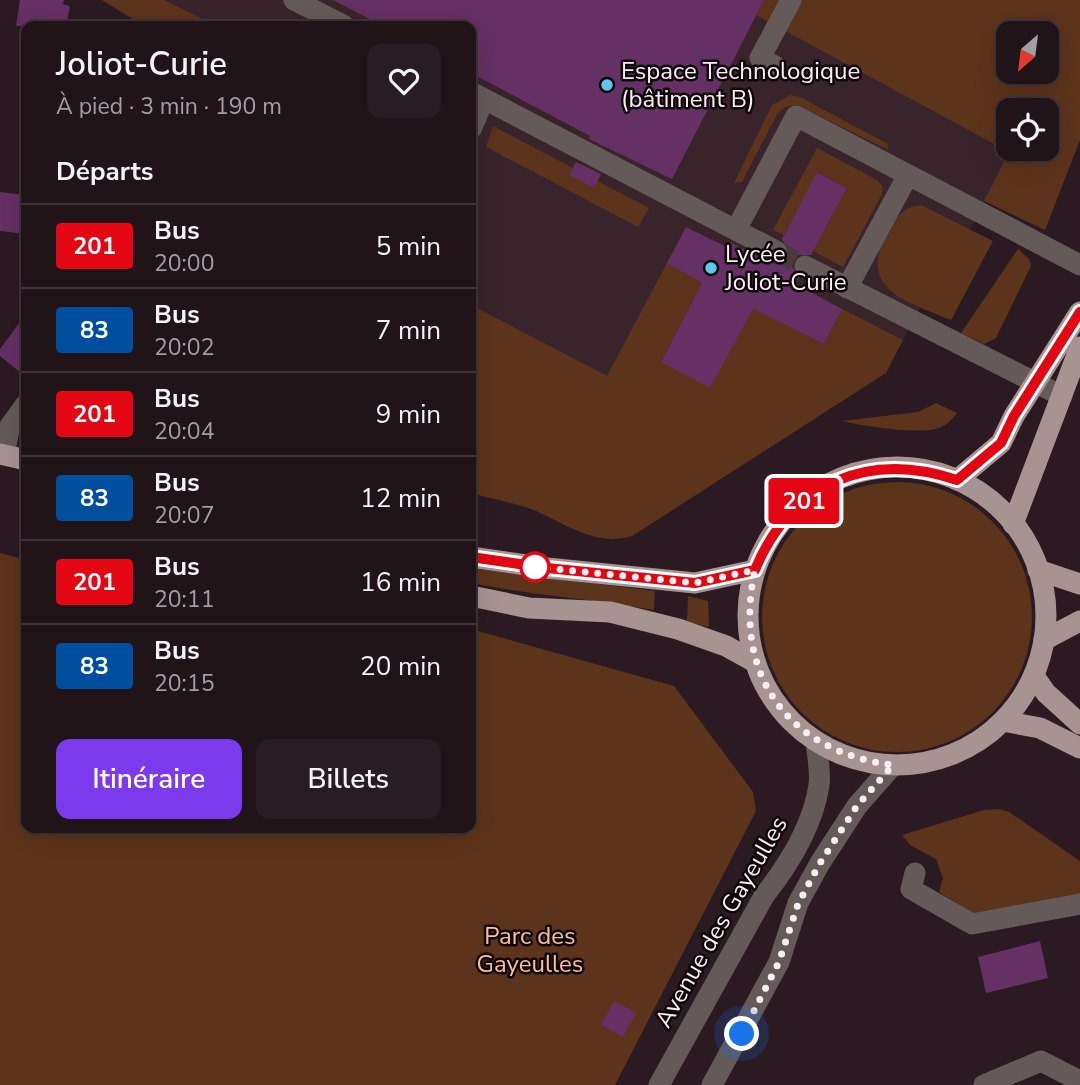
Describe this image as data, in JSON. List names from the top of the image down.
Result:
{
  "streets": {
    "street": ["Avenue des Gayeulles"]
  },
  "parks": ["Parc des Gayeulles"],
  "places": ["Espace Technologique (bâtiment B)", "Lycée Joliot-Curie"],
  "lines": ["bus line 201"],
  "north": "bottom left",
  "page": {
    "on_map": "201",
    "heading": [
      ["Joliot-Curie", "À pied · 3 min · 190 m"],
      "Départs"
    ],
    "list": [
      {
        "mark": "201",
        "name": "Bus",
        "note": "20:00",
        "value": "5 min"
      },
      {
        "mark": "83",
        "name": "Bus",
        "note": "20:02",
        "value": "7 min"
      },
      {
        "mark": "201",
        "name": "Bus",
        "note": "20:04",
        "value": "9 min"
      },
      {
        "mark": "83",
        "name": "Bus",
        "note": "20:07",
        "value": "12 min"
      },
      {
        "mark": "201",
        "name": "Bus",
        "note": "20:11",
        "value": "16 min"
      },
      {
        "mark": "83",
        "name": "Bus",
        "note": "20:15",
        "value": "20 min"
      }
    ],
    "buttons": ["Itinéraire", "Billets"]
  }
}
